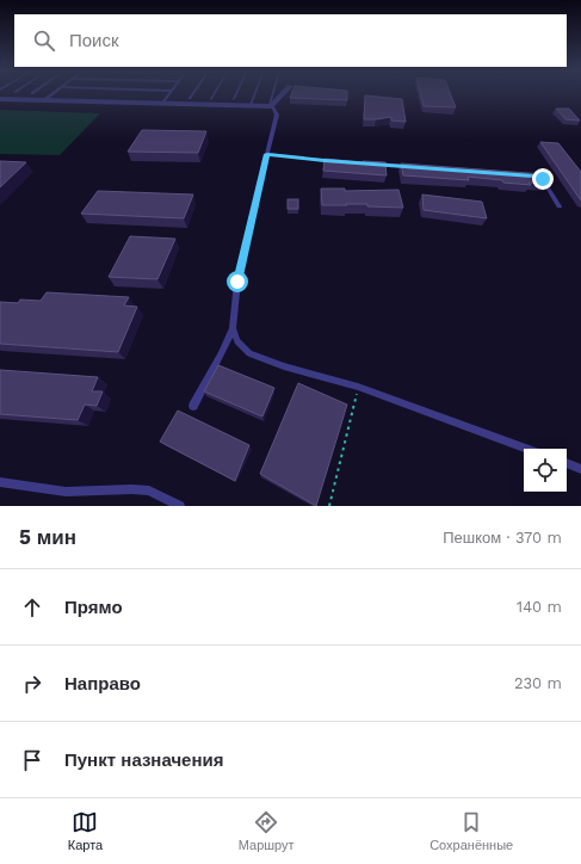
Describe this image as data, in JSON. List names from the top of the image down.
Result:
{
  "page": {
    "search": "Поиск",
    "heading": ["5 мин", "Пешком · 370 m"],
    "list": [
      ["Прямо", "140 m"],
      ["Направо", "230 m"],
      "Пункт назначения"
    ],
    "nav": ["Карта", "Маршрут", "Сохранённые"]
  }
}
